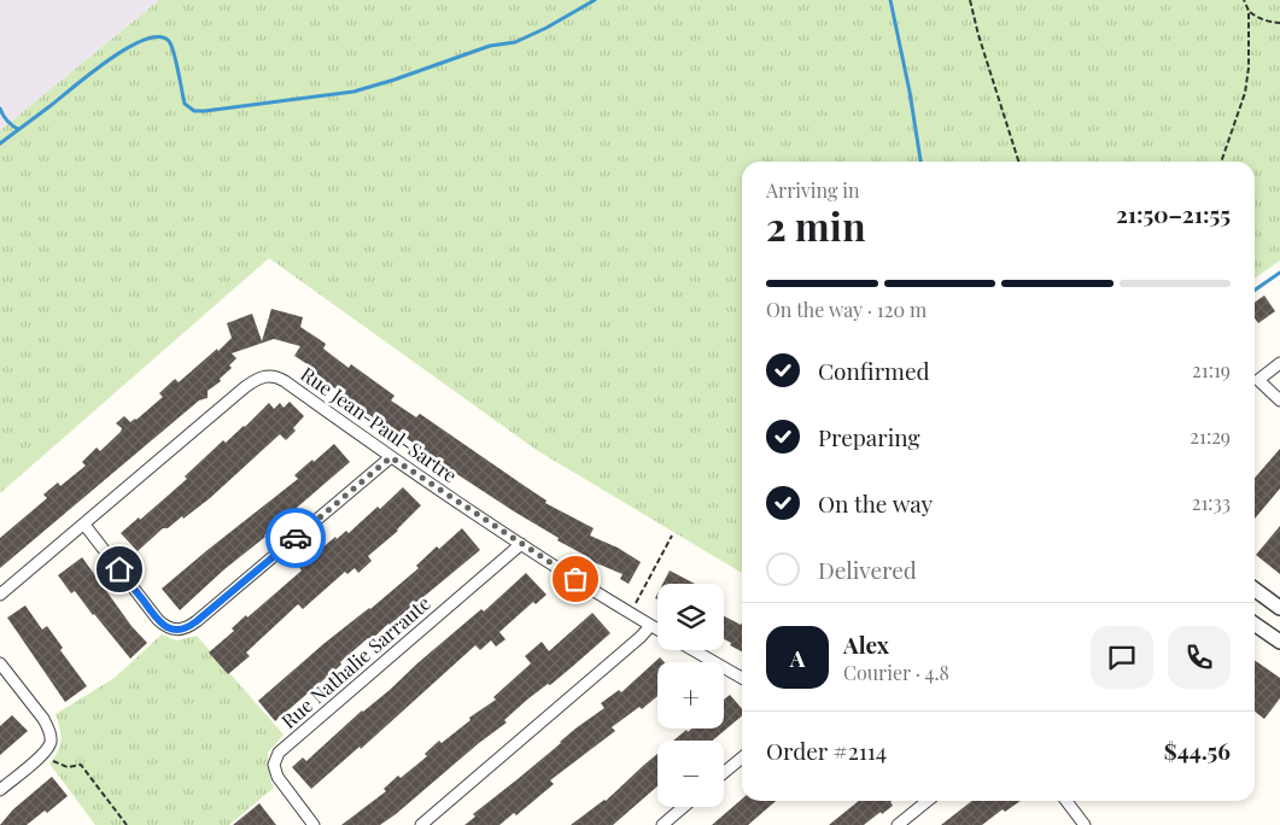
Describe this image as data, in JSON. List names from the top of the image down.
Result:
{
  "streets": {
    "street": ["Rue Jean-Paul-Sartre", "Rue Nathalie Sarraute"]
  },
  "crossings": [
    ["Rue Jean-Paul-Sartre", "Rue Nathalie Sarraute"]
  ],
  "page": {
    "heading": ["2 min", "Arriving in", "21:50–21:55"],
    "panel": [
      "Alex",
      "Courier · 4.8",
      "Order #2114",
      "$44.56"
    ],
    "bar": "On the way · 120 m",
    "list": [
      ["Confirmed", "21:19"],
      ["Preparing", "21:29"],
      ["On the way", "21:33"],
      "Delivered"
    ],
    "map_buttons": ["+", "−"],
    "round": "A"
  }
}
